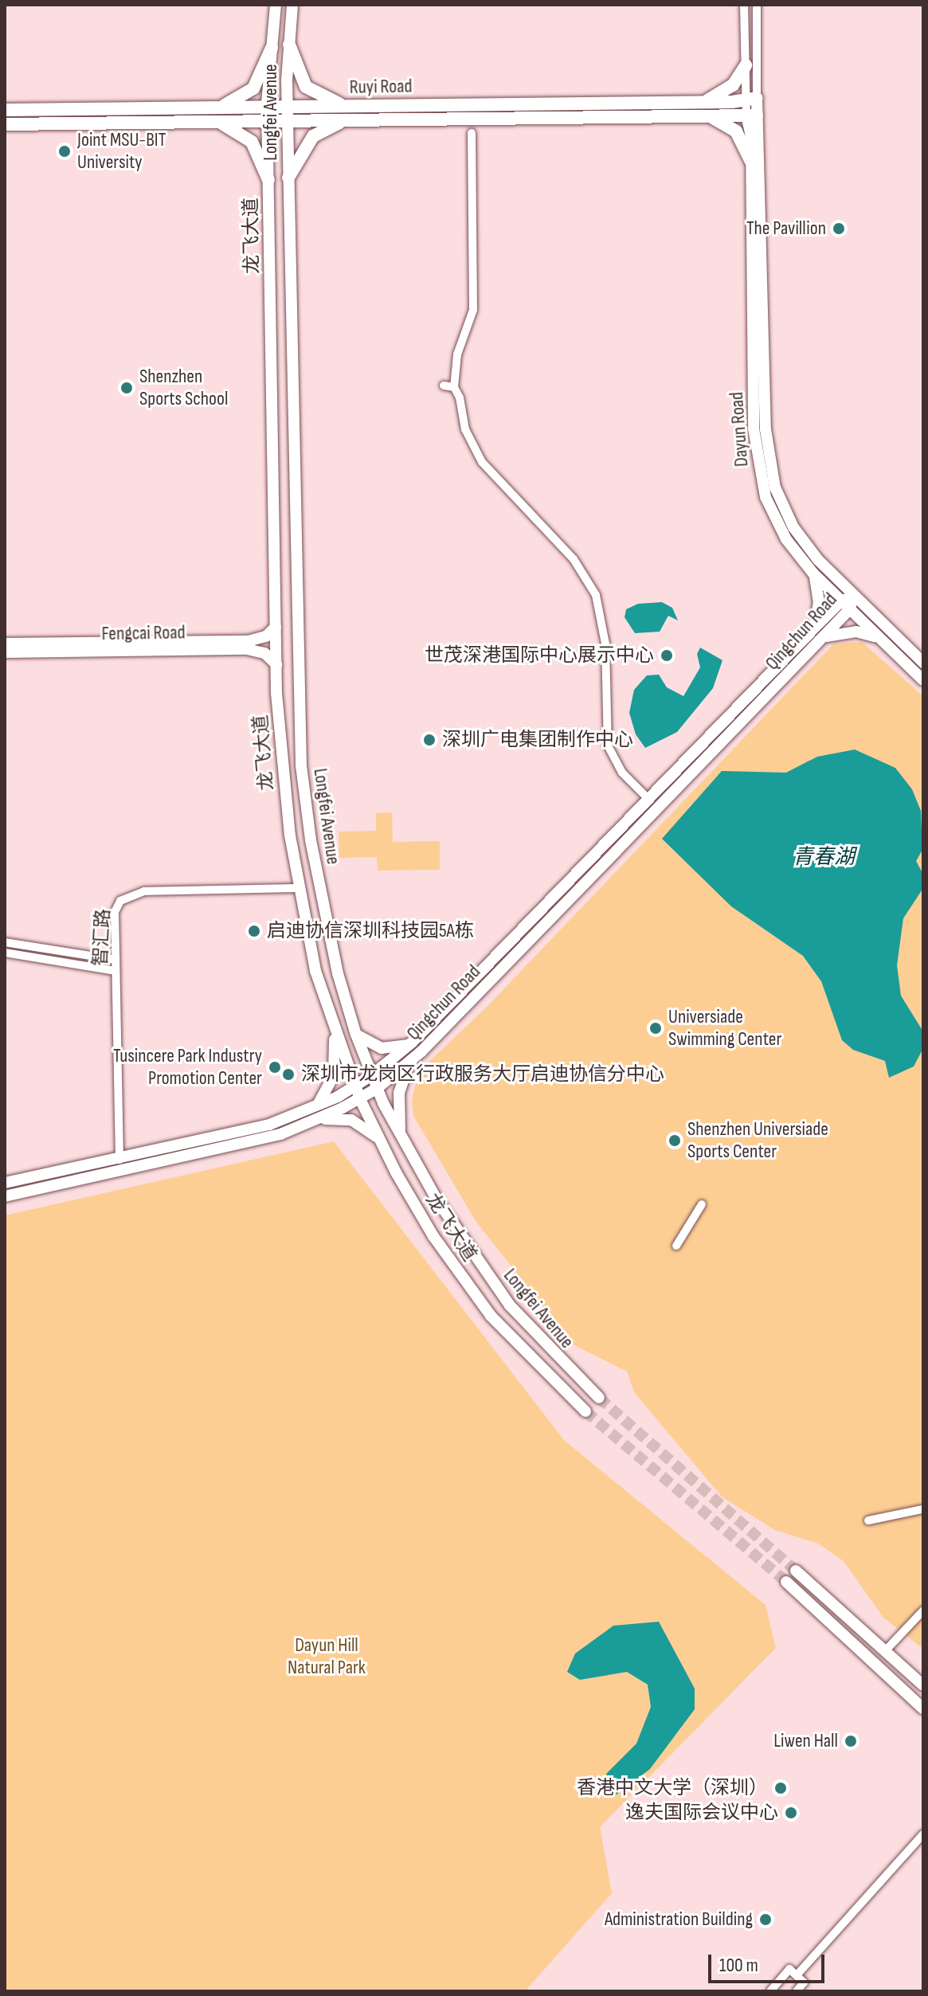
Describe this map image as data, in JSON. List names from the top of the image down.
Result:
{
  "streets": {
    "main road": ["Ruyi Road"],
    "street": [
      "Longfei Avenue",
      "龙飞大道",
      "Dayun Road",
      "Qingchun Road",
      "Fengcai Road",
      "智汇路"
    ]
  },
  "crossings": [
    ["Ruyi Road", "Longfei Avenue"],
    ["Ruyi Road", "龙飞大道"],
    ["Ruyi Road", "Dayun Road"],
    ["Longfei Avenue", "Qingchun Road"],
    ["龙飞大道", "Qingchun Road"],
    ["龙飞大道", "Fengcai Road"],
    ["龙飞大道", "智汇路"],
    ["Dayun Road", "Qingchun Road"],
    ["Qingchun Road", "智汇路"]
  ],
  "water": ["青春湖"],
  "parks": ["Dayun Hill Natural Park"],
  "places": [
    "Joint MSU-BIT University",
    "The Pavillion",
    "Shenzhen Sports School",
    "世茂深港国际中心展示中心",
    "深圳广电集团制作中心",
    "启迪协信深圳科技园5A栋",
    "Universiade Swimming Center",
    "Tusincere Park Industry Promotion Center",
    "深圳市龙岗区行政服务大厅启迪协信分中心",
    "Shenzhen Universiade Sports Center",
    "Liwen Hall",
    "香港中文大学（深圳）",
    "逸夫国际会议中心",
    "Administration Building"
  ],
  "scale_bar": "100 m"
}
